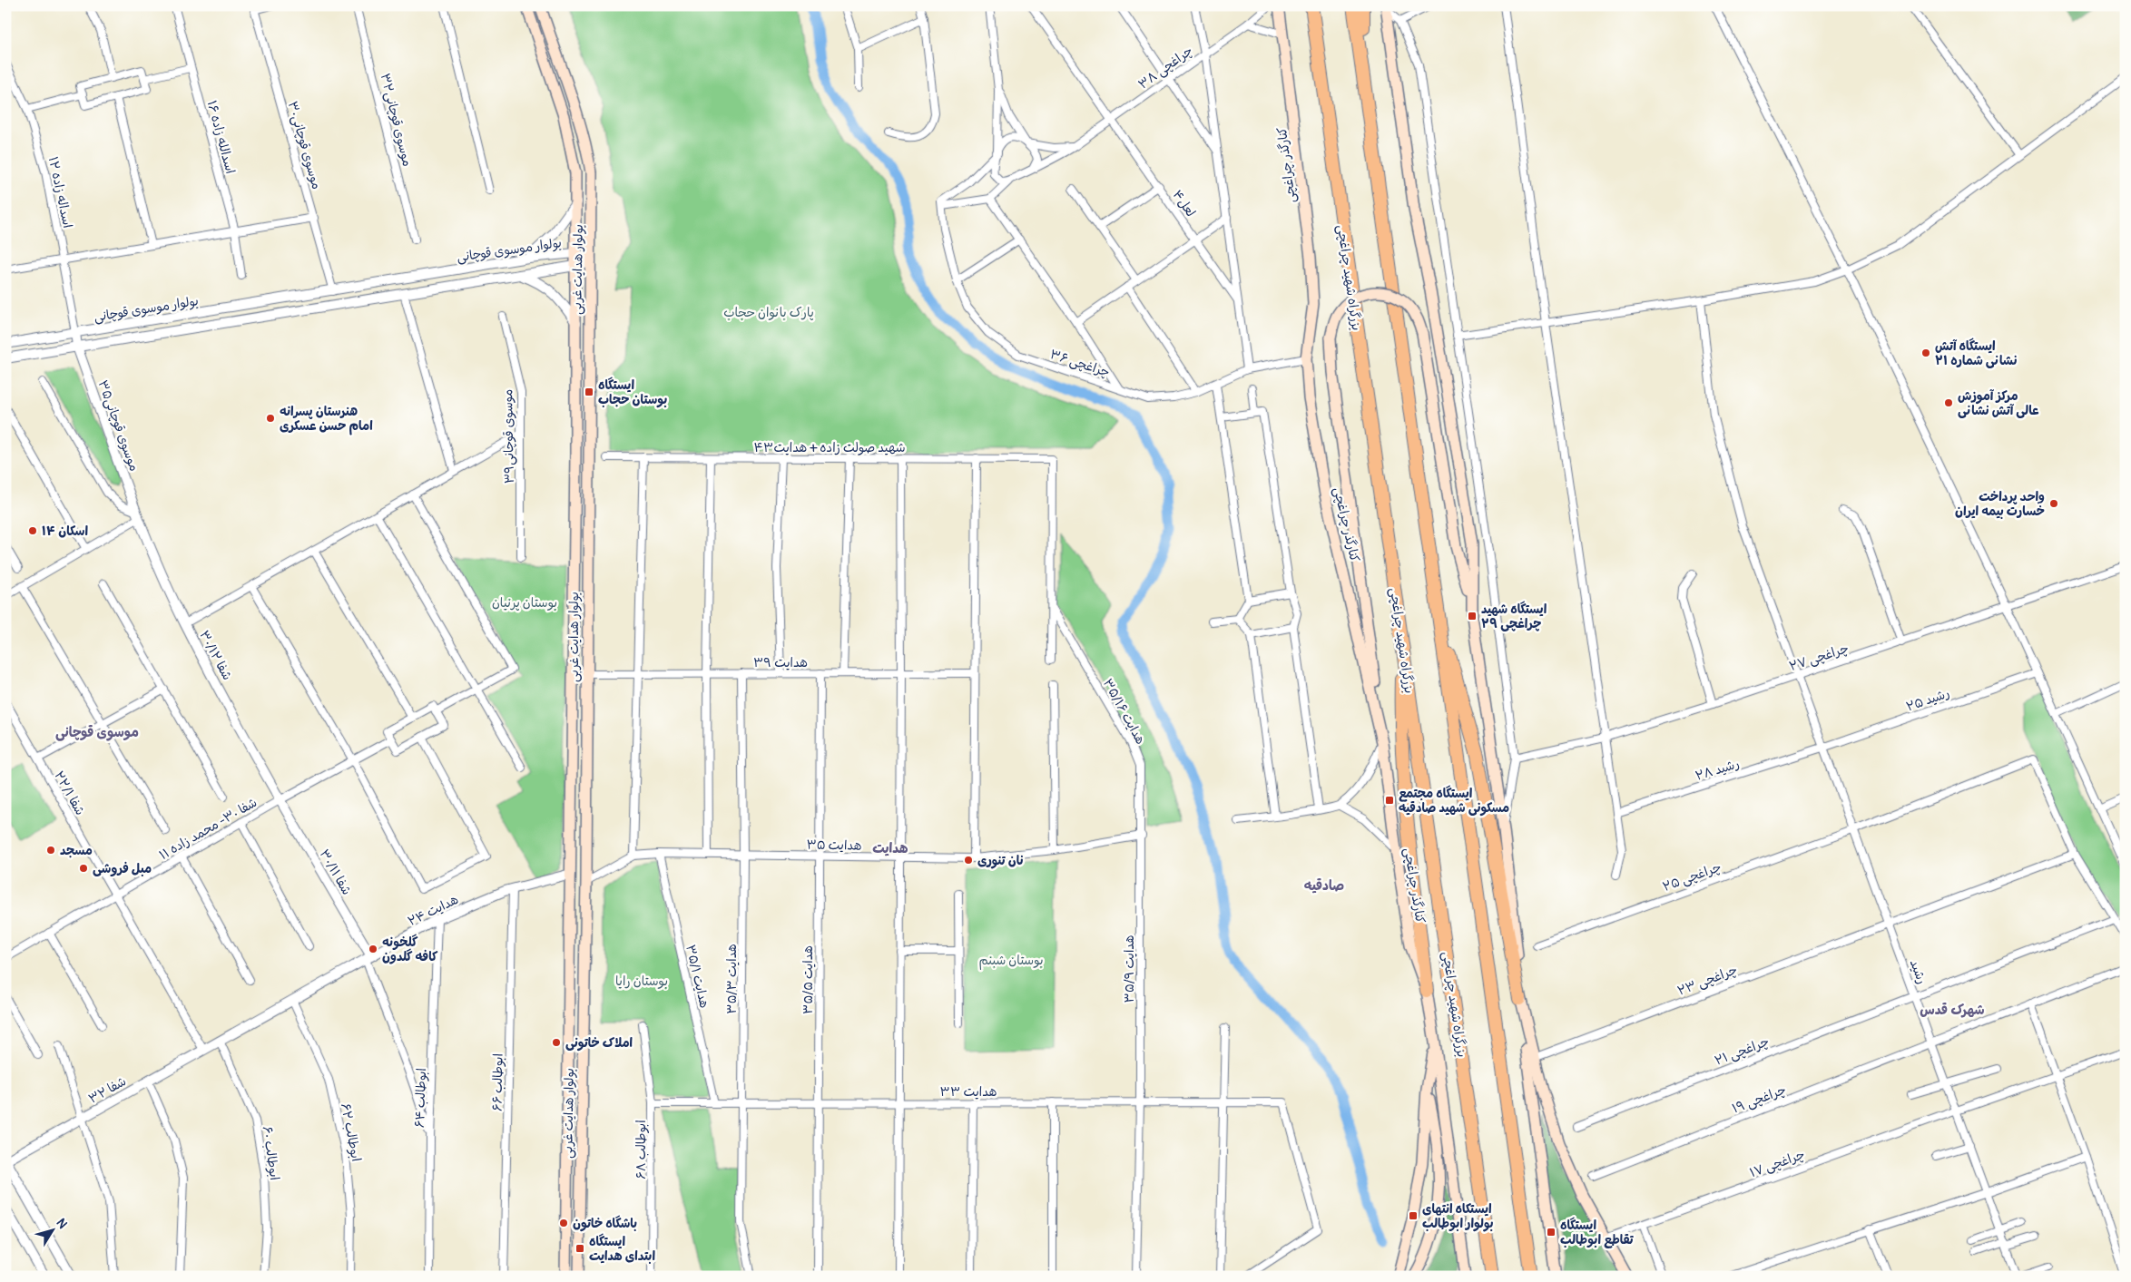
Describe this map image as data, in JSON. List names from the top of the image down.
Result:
{
  "streets": {
    "highway": ["بزرگراه شهید چراغچی"],
    "main road": ["کنارگذر چراغچی", "بولوار هدایت غربی"],
    "street": [
      "چراغچی ۳۸",
      "موسوی قوچانی۳۲",
      "اسدالله زاده ۱۶",
      "موسوی قوچانی۳۰",
      "اسداله زاده ۱۲",
      "لعل۴",
      "بولوار موسوی قوچانی",
      "چراغچی ۳۶",
      "موسوی قوچانی۳۵",
      "موسوی قوچانی۳۹",
      "شهید صولت زاده + هدایت۴۳",
      "شفا ۳۰/۱۲",
      "چراغچی ۲۷",
      "هدایت ۳۹",
      "رشید ۲۵",
      "هدایت ۳۵/۱۶",
      "رشید ۲۸",
      "۲۲/۱ شفا",
      "شفا ۳۰- محمد زاده ۱۱",
      "هدایت ۳۵",
      "شفا ۳۰/۱۱",
      "چراغچی ۲۵",
      "هدایت ۲۴",
      "هدایت ۳۵/۹",
      "رشید",
      "هدایت ۳۵/۱",
      "هدایت ۳۵/۳",
      "هدایت ۳۵/۵",
      "چراغچی ۲۳",
      "چراغچی ۲۱",
      "ابوطالب ۶۶",
      "شفا ۳۲",
      "هدایت ۳۳",
      "ابوطالب ۶۴",
      "چراغچی ۱۹",
      "ابوطالب ۶۲",
      "ابوطالب ۶۸",
      "ابوطالب ۶۰",
      "چراغچی ۱۷"
    ]
  },
  "crossings": [
    ["چراغچی ۳۸", "لعل۴"],
    ["موسوی قوچانی۳۰", "بولوار موسوی قوچانی"],
    ["کنارگذر چراغچی", "چراغچی ۳۶"],
    ["اسداله زاده ۱۲", "بولوار موسوی قوچانی"],
    ["اسداله زاده ۱۲", "موسوی قوچانی۳۵"],
    ["بولوار موسوی قوچانی", "بولوار هدایت غربی"],
    ["بولوار موسوی قوچانی", "موسوی قوچانی۳۵"],
    ["بولوار هدایت غربی", "هدایت ۳۹"],
    ["بولوار هدایت غربی", "هدایت ۳۵"],
    ["بولوار هدایت غربی", "هدایت ۲۴"],
    ["موسوی قوچانی۳۵", "شفا ۳۰/۱۲"],
    ["شهید صولت زاده + هدایت۴۳", "هدایت ۳۵/۱۶"],
    ["شفا ۳۰/۱۲", "شفا ۳۰- محمد زاده ۱۱"],
    ["شفا ۳۰/۱۲", "شفا ۳۰/۱۱"],
    ["چراغچی ۲۷", "رشید"],
    ["هدایت ۳۹", "هدایت ۳۵/۳"],
    ["هدایت ۳۹", "هدایت ۳۵/۵"],
    ["رشید ۲۵", "رشید ۲۸"],
    ["رشید ۲۵", "رشید"],
    ["هدایت ۳۵/۱۶", "هدایت ۳۵"],
    ["هدایت ۳۵/۱۶", "هدایت ۳۵/۹"],
    ["رشید ۲۸", "رشید"],
    ["۲۲/۱ شفا", "شفا ۳۰- محمد زاده ۱۱"],
    ["۲۲/۱ شفا", "شفا ۳۲"],
    ["شفا ۳۰- محمد زاده ۱۱", "شفا ۳۰/۱۱"],
    ["هدایت ۳۵", "هدایت ۳۵/۹"],
    ["هدایت ۳۵", "هدایت ۳۵/۱"],
    ["هدایت ۳۵", "هدایت ۳۵/۳"],
    ["هدایت ۳۵", "هدایت ۳۵/۵"],
    ["شفا ۳۰/۱۱", "هدایت ۲۴"],
    ["چراغچی ۲۵", "رشید"],
    ["چراغچی ۲۵", "چراغچی ۲۳"],
    ["هدایت ۲۴", "ابوطالب ۶۶"],
    ["هدایت ۲۴", "شفا ۳۲"],
    ["هدایت ۲۴", "ابوطالب ۶۴"],
    ["هدایت ۲۴", "ابوطالب ۶۲"],
    ["هدایت ۲۴", "ابوطالب ۶۰"],
    ["هدایت ۳۵/۹", "هدایت ۳۳"],
    ["رشید", "چراغچی ۲۳"],
    ["رشید", "چراغچی ۲۱"],
    ["رشید", "چراغچی ۱۹"],
    ["رشید", "چراغچی ۱۷"],
    ["هدایت ۳۵/۱", "هدایت ۳۳"],
    ["هدایت ۳۵/۳", "هدایت ۳۳"],
    ["هدایت ۳۵/۵", "هدایت ۳۳"],
    ["شفا ۳۲", "ابوطالب ۶۰"],
    ["هدایت ۳۳", "ابوطالب ۶۸"]
  ],
  "districts": [
    "موسوی قوچانی",
    "هدایت",
    "صادقیه",
    "شهرک قدس"
  ],
  "parks": [
    "پارک بانوان حجاب",
    "بوستان پرنیان",
    "بوستان شبنم",
    "بوستان رایا"
  ],
  "places": {
    "other": [
      "ایستگاه آتش نشانی شماره ۲۱",
      "مرکز آموزش عالی آتش نشانی",
      "هنرستان پسرانه امام حسن عسکری",
      "واحد پرداخت خسارت بیمه ایران",
      "اسکان ۱۴",
      "مسجد",
      "نان تنوری",
      "مبل فروشی",
      "گلخونه کافه گلدون",
      "املاک خاتونی",
      "باشگاه خاتون"
    ],
    "transit": [
      "ایستگاه بوستان حجاب",
      "ایستگاه شهید چراغچی ۲۹",
      "ایستگاه مجتمع مسکونی شهید صادقیه",
      "ایستکاه انتهای بولوار ابوطالب",
      "ایستگاه تقاطع ابوطالب",
      "ایستگاه ابتدای هدایت"
    ]
  },
  "north": "top right"
}
